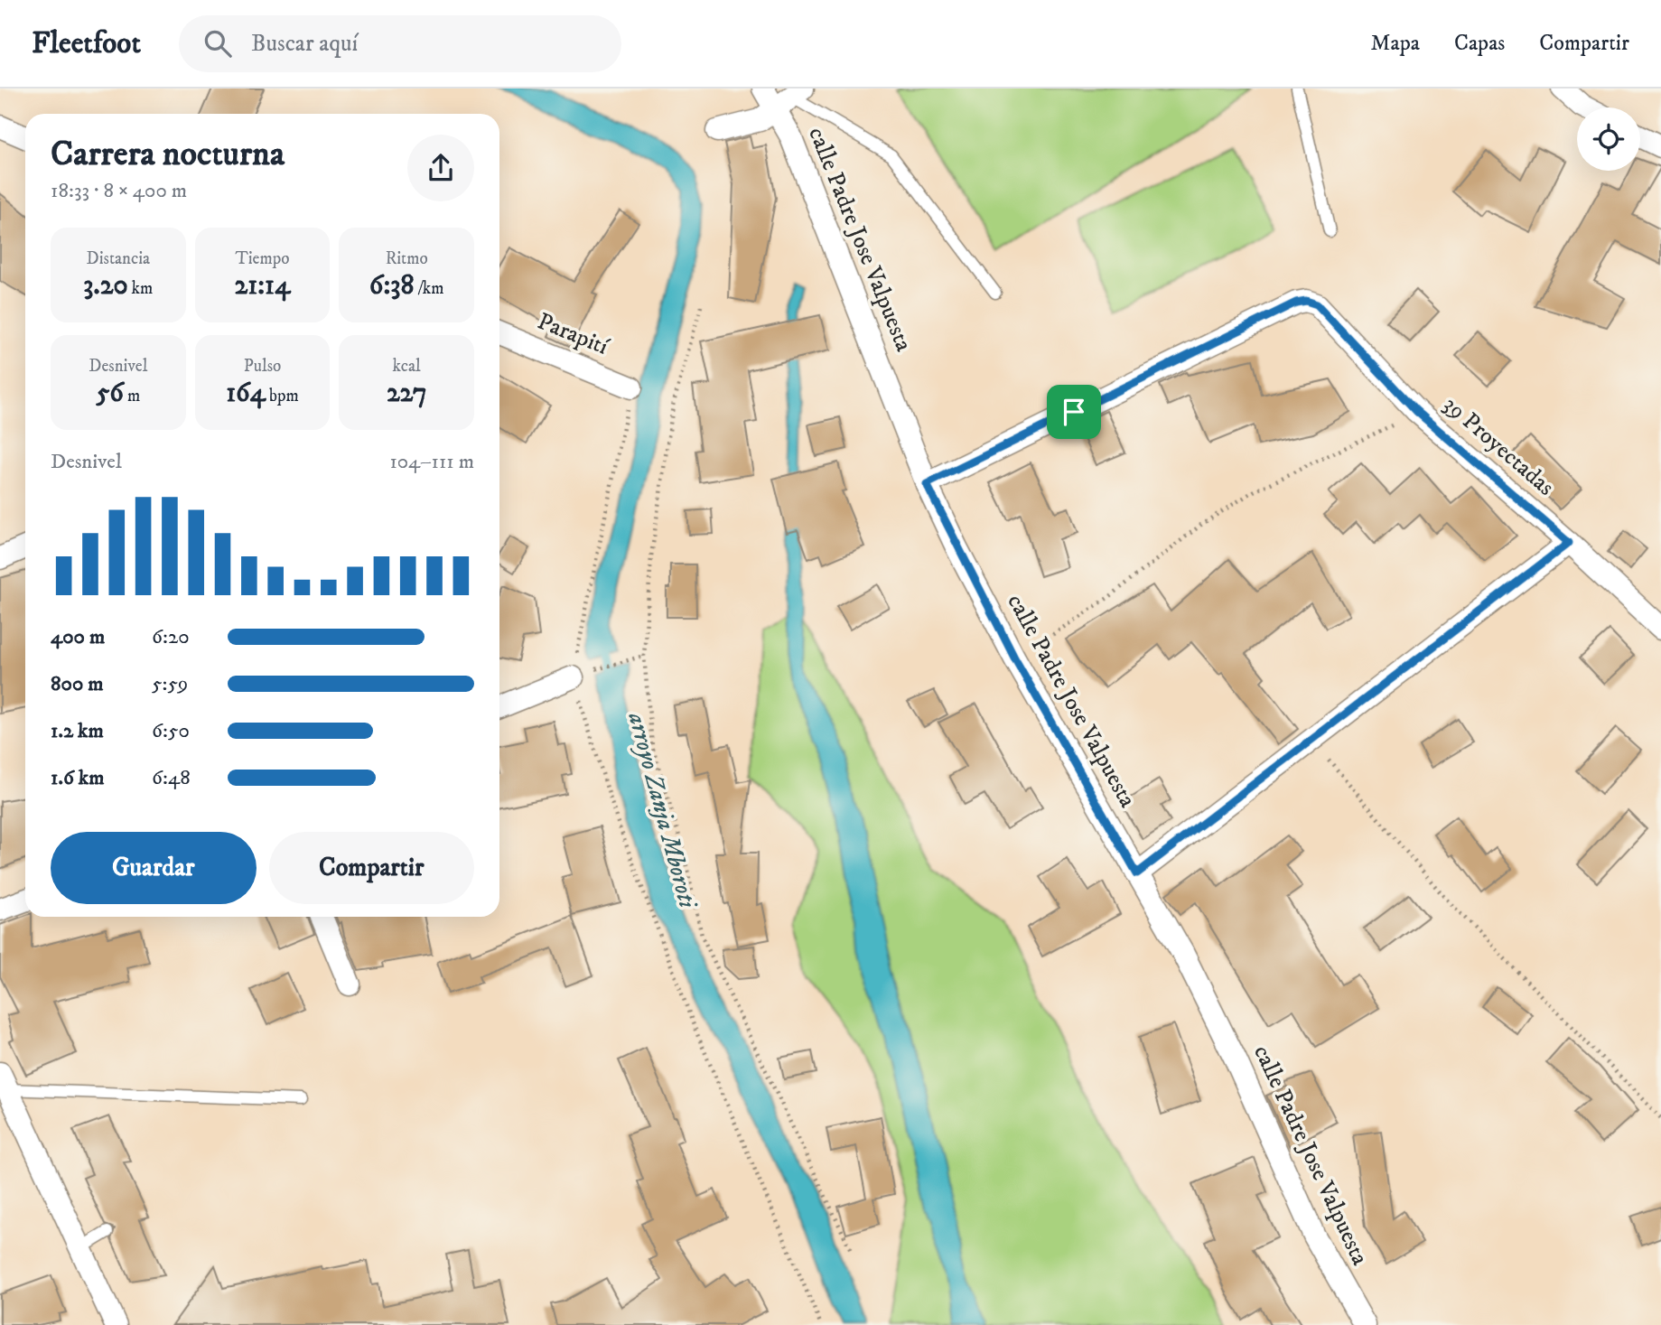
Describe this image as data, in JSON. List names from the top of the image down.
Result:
{
  "streets": {
    "street": ["calle Padre Jose Valpuesta", "Parapití", "39 Proyectadas"]
  },
  "crossings": [
    ["calle Padre Jose Valpuesta", "39 Proyectadas"]
  ],
  "water": ["arroyo Zanja Mboroti"],
  "page": {
    "header": "Fleetfoot",
    "search": "Buscar aquí",
    "nav": ["Mapa", "Capas", "Compartir"],
    "heading": ["Carrera nocturna", "18:33 · 8 × 400 m"],
    "stats": [
      ["Distancia", "3.20 km"],
      ["Tiempo", "21:14"],
      ["Ritmo", "6:38 /km"],
      ["Desnivel", "56 m"],
      ["Pulso", "164 bpm"],
      ["kcal", "227"]
    ],
    "chart": ["Desnivel", "104–111 m"],
    "list": [
      {
        "name": "400 m",
        "note": "6:20"
      },
      {
        "name": "800 m",
        "note": "5:59"
      },
      {
        "name": "1.2 km",
        "note": "6:50"
      },
      {
        "name": "1.6 km",
        "note": "6:48"
      }
    ],
    "buttons": ["Guardar", "Compartir"]
  }
}
